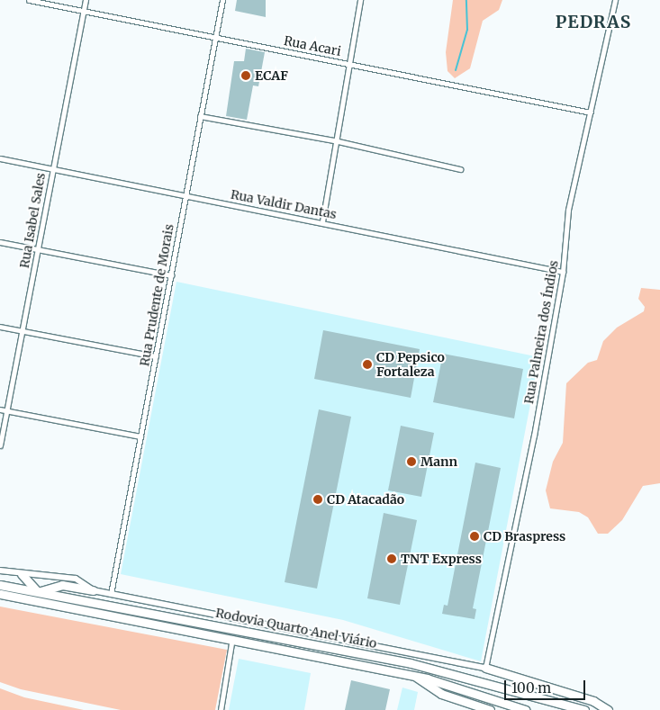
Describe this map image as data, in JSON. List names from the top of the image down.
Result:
{
  "streets": {
    "main road": ["Rodovia Quarto Anel Viário"],
    "street": [
      "Rua Acari",
      "Rua Valdir Dantas",
      "Rua Isabel Sales",
      "Rua Prudente de Morais",
      "Rua Palmeira dos Índios"
    ]
  },
  "crossings": [
    ["Rua Acari", "Rua Isabel Sales"],
    ["Rua Acari", "Rua Prudente de Morais"],
    ["Rua Acari", "Rua Palmeira dos Índios"],
    ["Rua Valdir Dantas", "Rua Isabel Sales"],
    ["Rua Valdir Dantas", "Rua Prudente de Morais"],
    ["Rua Valdir Dantas", "Rua Palmeira dos Índios"]
  ],
  "districts": ["PEDRAS"],
  "places": [
    "ECAF",
    "CD Pepsico Fortaleza",
    "Mann",
    "CD Atacadão",
    "CD Braspress",
    "TNT Express"
  ],
  "scale_bar": "100 m"
}
